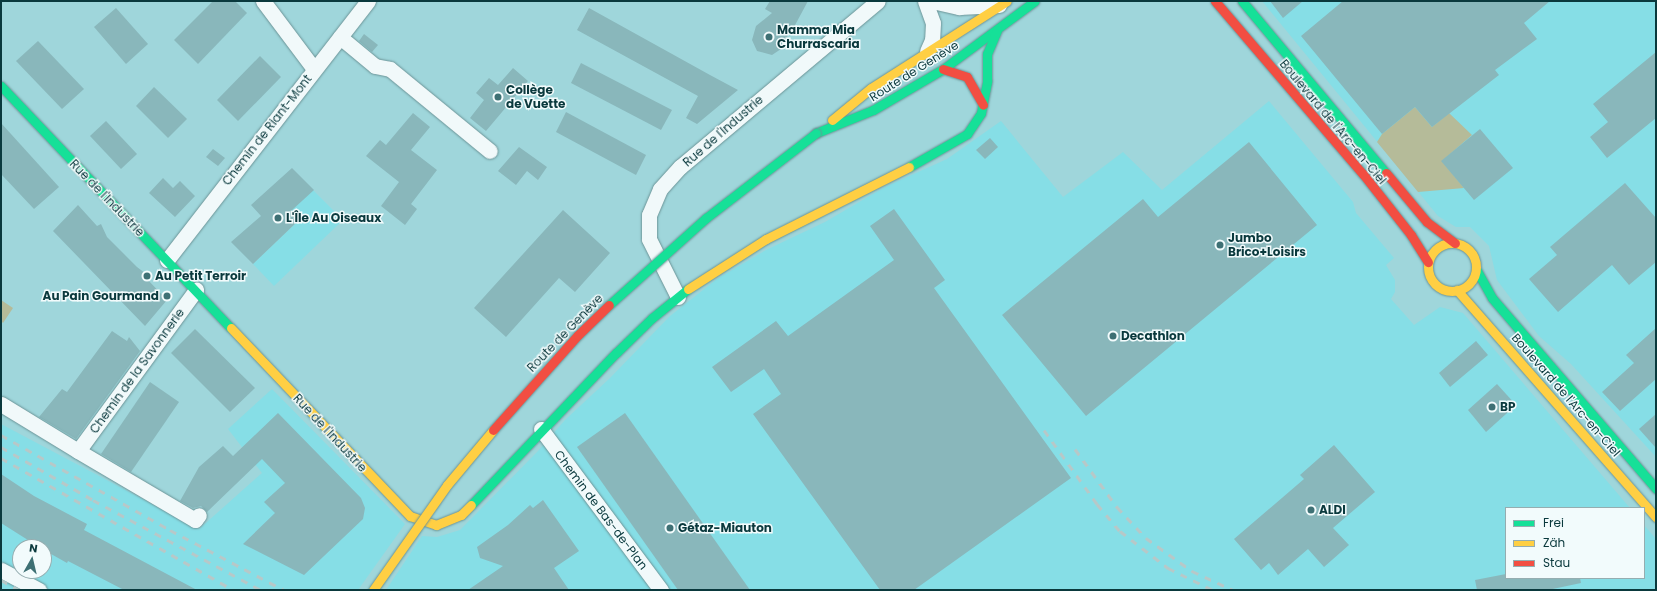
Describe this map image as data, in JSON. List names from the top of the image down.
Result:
{
  "streets": {
    "main road": ["Route de Genève", "Boulevard de l'Arc-en-Ciel", "Rue de l'Industrie"],
    "street": ["Chemin de Riant-Mont", "Chemin de la Savonnerie", "Chemin de Bas-de-Plan"]
  },
  "crossings": [
    ["Route de Genève", "Rue de l'Industrie"],
    ["Chemin de Riant-Mont", "Rue de l'Industrie"],
    ["Rue de l'Industrie", "Chemin de la Savonnerie"],
    ["Rue de l'Industrie", "Chemin de Bas-de-Plan"]
  ],
  "places": [
    "Mamma Mia Churrascaria",
    "Collège de Vuette",
    "L'Île Au Oiseaux",
    "Jumbo Brico+Loisirs",
    "Au Petit Terroir",
    "Au Pain Gourmand",
    "Decathlon",
    "BP",
    "ALDI",
    "Gétaz-Miauton"
  ],
  "legend": ["Frei", "Zäh", "Stau"],
  "north": "top"
}
